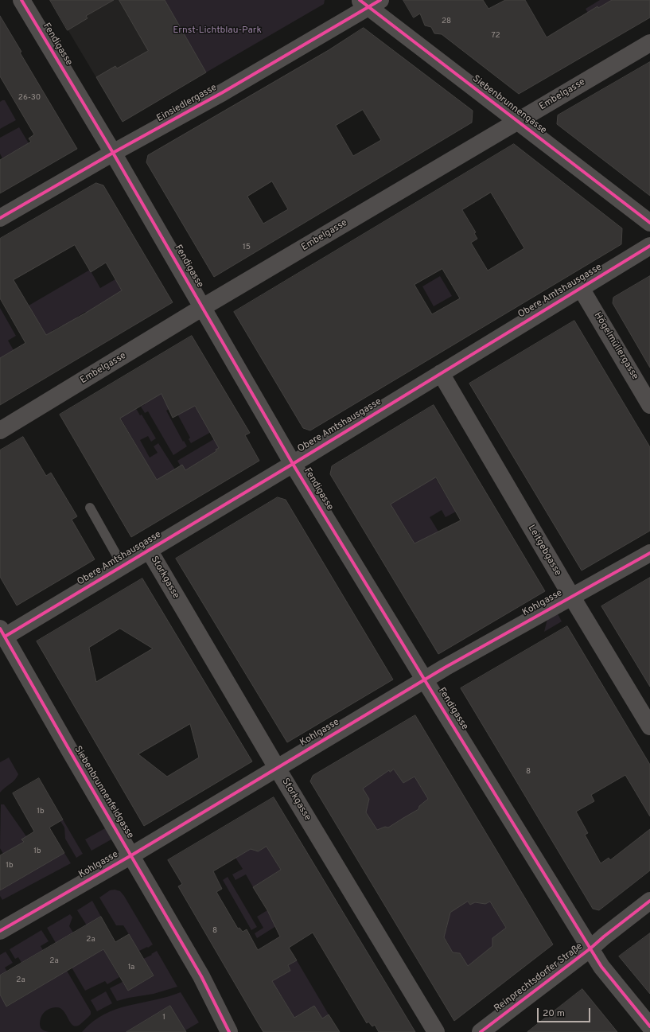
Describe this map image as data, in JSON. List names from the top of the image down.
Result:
{
  "streets": {
    "street": [
      "Fendigasse",
      "Embelgasse",
      "Einsiedlergasse",
      "Siebenbrunnengasse",
      "Obere Amtshausgasse",
      "Högelmüllergasse",
      "Leitgebgasse",
      "Storkgasse",
      "Kohlgasse",
      "Siebenbrunnenfeldgasse",
      "Reinprechtsdorfer Straße"
    ]
  },
  "crossings": [
    ["Fendigasse", "Embelgasse"],
    ["Fendigasse", "Einsiedlergasse"],
    ["Fendigasse", "Obere Amtshausgasse"],
    ["Fendigasse", "Kohlgasse"],
    ["Fendigasse", "Reinprechtsdorfer Straße"],
    ["Embelgasse", "Siebenbrunnengasse"],
    ["Einsiedlergasse", "Siebenbrunnengasse"],
    ["Obere Amtshausgasse", "Högelmüllergasse"],
    ["Obere Amtshausgasse", "Leitgebgasse"],
    ["Obere Amtshausgasse", "Storkgasse"],
    ["Obere Amtshausgasse", "Siebenbrunnenfeldgasse"],
    ["Leitgebgasse", "Kohlgasse"],
    ["Storkgasse", "Kohlgasse"],
    ["Kohlgasse", "Siebenbrunnenfeldgasse"]
  ],
  "parks": ["Ernst-Lichtblau-Park"],
  "house_numbers": [
    "28",
    "72",
    "26-30",
    "15",
    "8",
    "1b",
    "1b",
    "1b",
    "8",
    "2a",
    "2a",
    "1a",
    "2a",
    "1"
  ],
  "scale_bar": "20 m"
}
